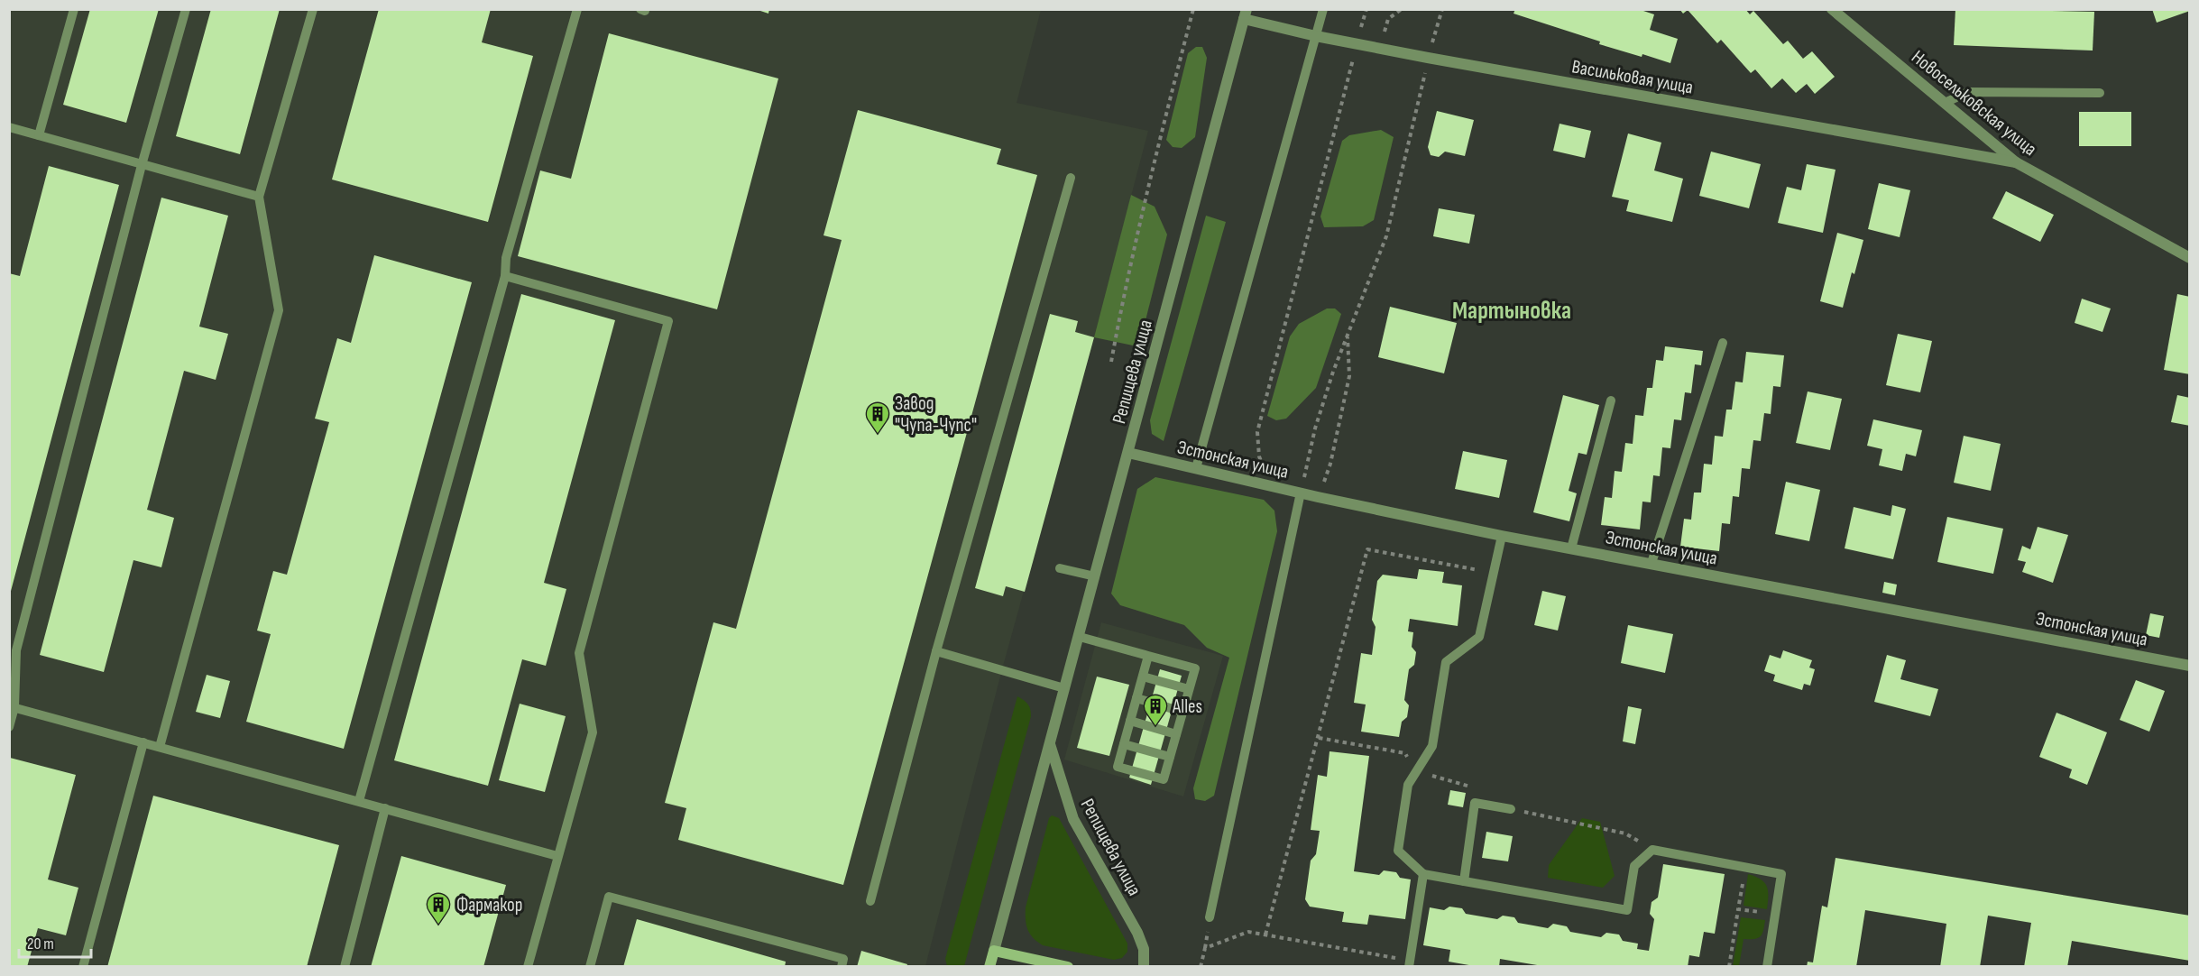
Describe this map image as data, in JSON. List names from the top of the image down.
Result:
{
  "streets": {
    "street": [
      "Васильковая улица",
      "Новосельковская улица",
      "Репищева улица",
      "Эстонская улица"
    ]
  },
  "crossings": [
    ["Васильковая улица", "Новосельковская улица"],
    ["Васильковая улица", "Репищева улица"],
    ["Репищева улица", "Эстонская улица"]
  ],
  "districts": ["Мартыновка"],
  "places": {
    "building": ["Завод \"Чупа-Чупс\"", "Alles", "Фармакор"]
  },
  "scale_bar": "20 m"
}
